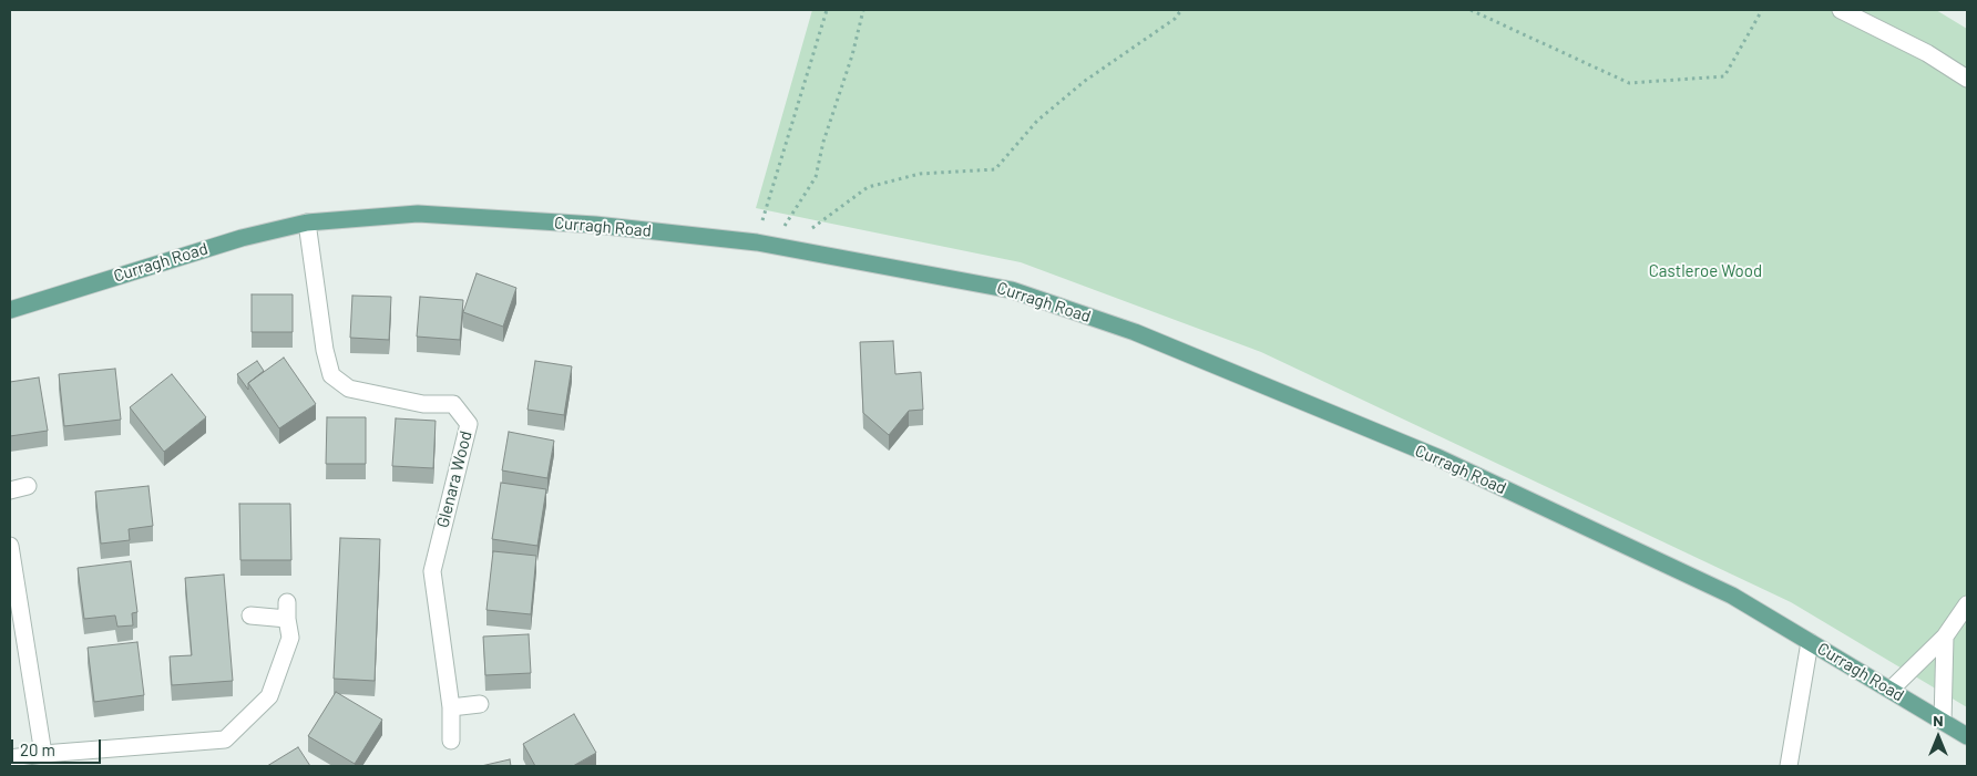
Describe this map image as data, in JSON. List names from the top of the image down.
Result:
{
  "streets": {
    "main road": ["Curragh Road"],
    "street": ["Glenara Wood"]
  },
  "crossings": [
    ["Curragh Road", "Glenara Wood"]
  ],
  "parks": ["Castleroe Wood"],
  "scale_bar": "20 m",
  "north": "top"
}
